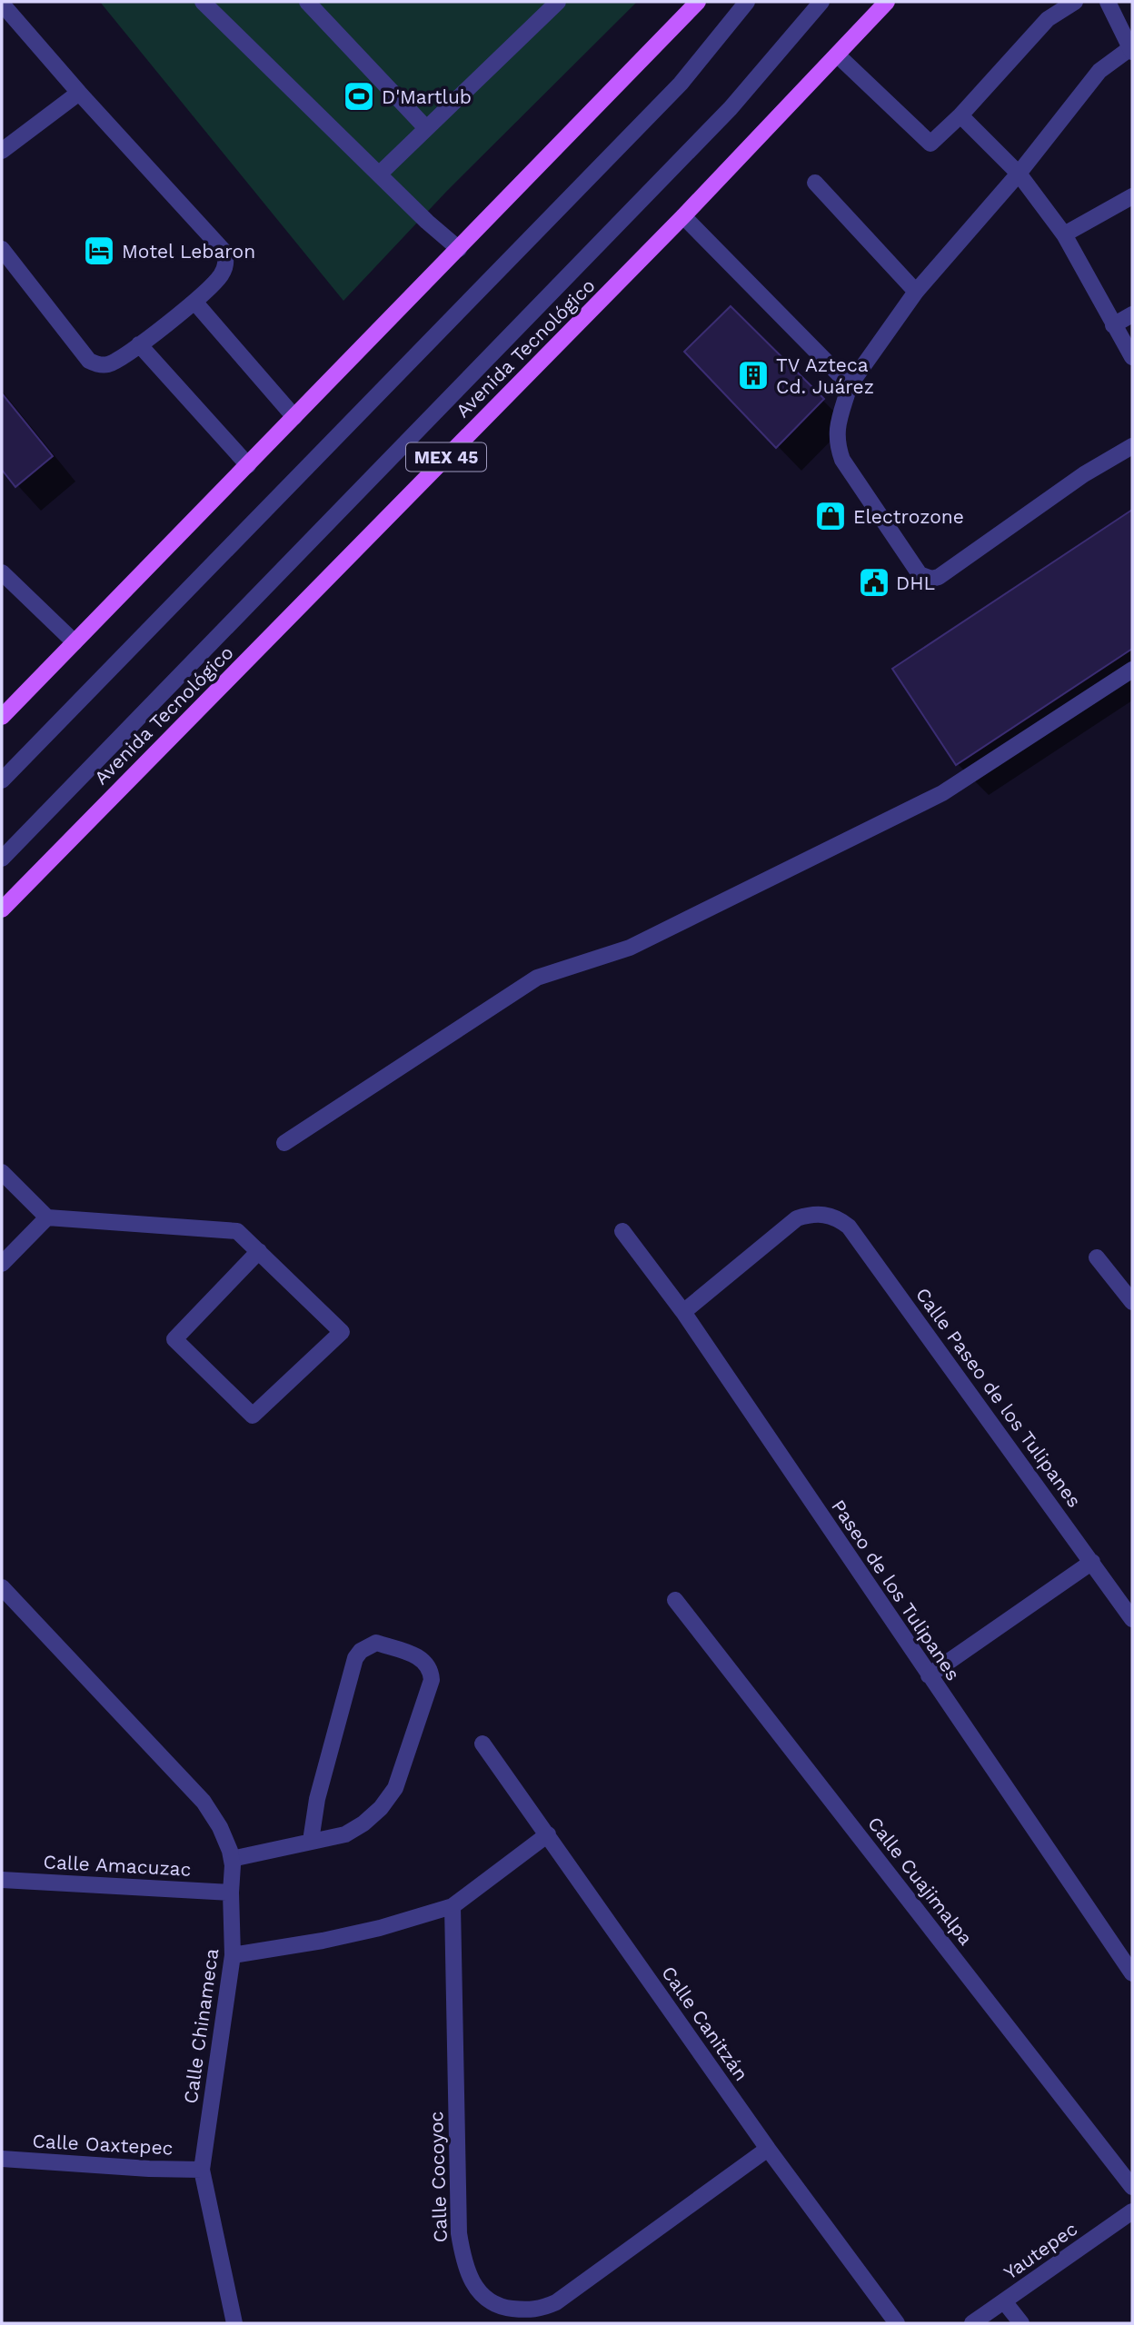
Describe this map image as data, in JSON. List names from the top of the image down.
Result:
{
  "streets": {
    "main road": ["Avenida Tecnológico", "MEX 45"],
    "street": [
      "Calle Paseo de los Tulipanes",
      "Paseo de los Tulipanes",
      "Calle Amacuzac",
      "Calle Cuajimalpa",
      "Calle Canitzán",
      "Calle Chinameca",
      "Calle Oaxtepec",
      "Calle Cocoyoc",
      "Yautepec"
    ]
  },
  "crossings": [
    ["Calle Paseo de los Tulipanes", "Paseo de los Tulipanes"],
    ["Calle Amacuzac", "Calle Chinameca"],
    ["Calle Canitzán", "Calle Cocoyoc"],
    ["Calle Chinameca", "Calle Oaxtepec"]
  ],
  "places": {
    "sports": ["D'Martlub"],
    "hotel": ["Motel Lebaron"],
    "building": ["TV Azteca Cd. Juárez"],
    "shop": ["Electrozone"],
    "public building": ["DHL"]
  }
}
